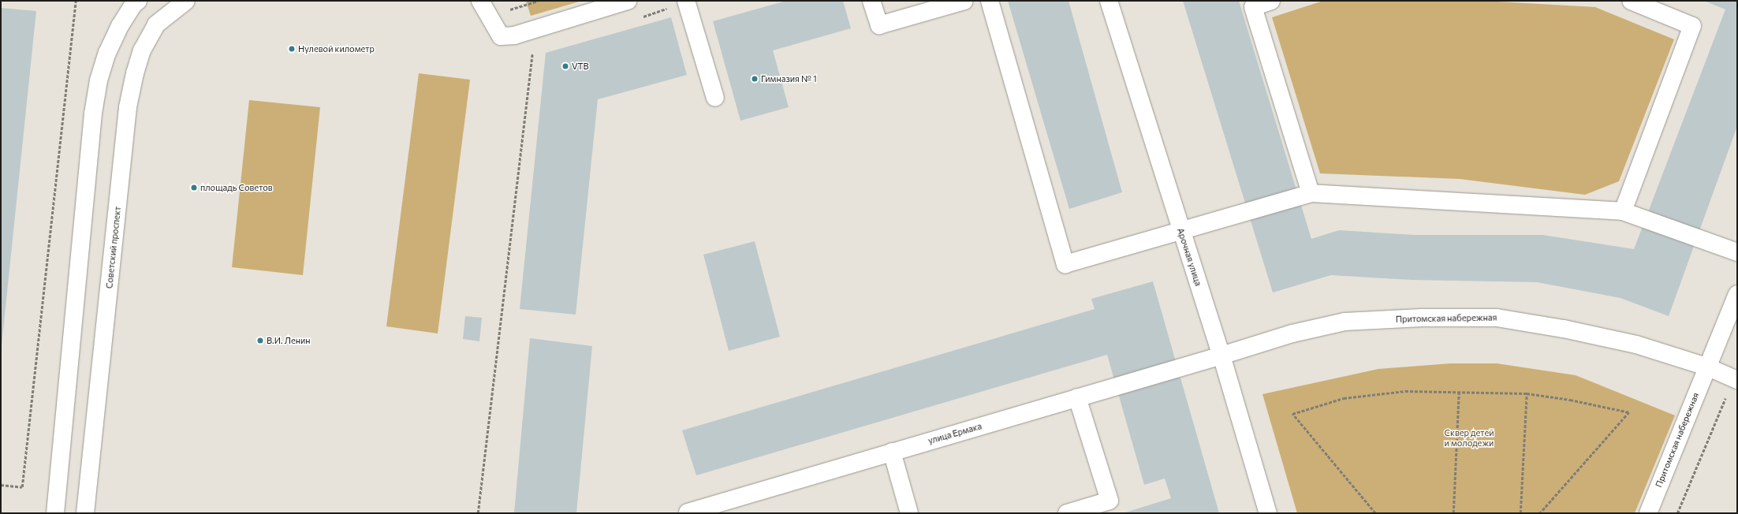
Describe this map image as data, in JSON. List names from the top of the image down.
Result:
{
  "streets": {
    "street": [
      "Советский проспект",
      "Арочная улица",
      "Притомская набережная",
      "улица Ермака"
    ]
  },
  "crossings": [
    ["Арочная улица", "Притомская набережная"],
    ["Арочная улица", "улица Ермака"],
    ["Притомская набережная", "улица Ермака"]
  ],
  "parks": ["Сквер детей и молодежи"],
  "places": [
    "Нулевой километр",
    "VTB",
    "Гимназия № 1",
    "площадь Советов",
    "В.И. Ленин"
  ]
}
